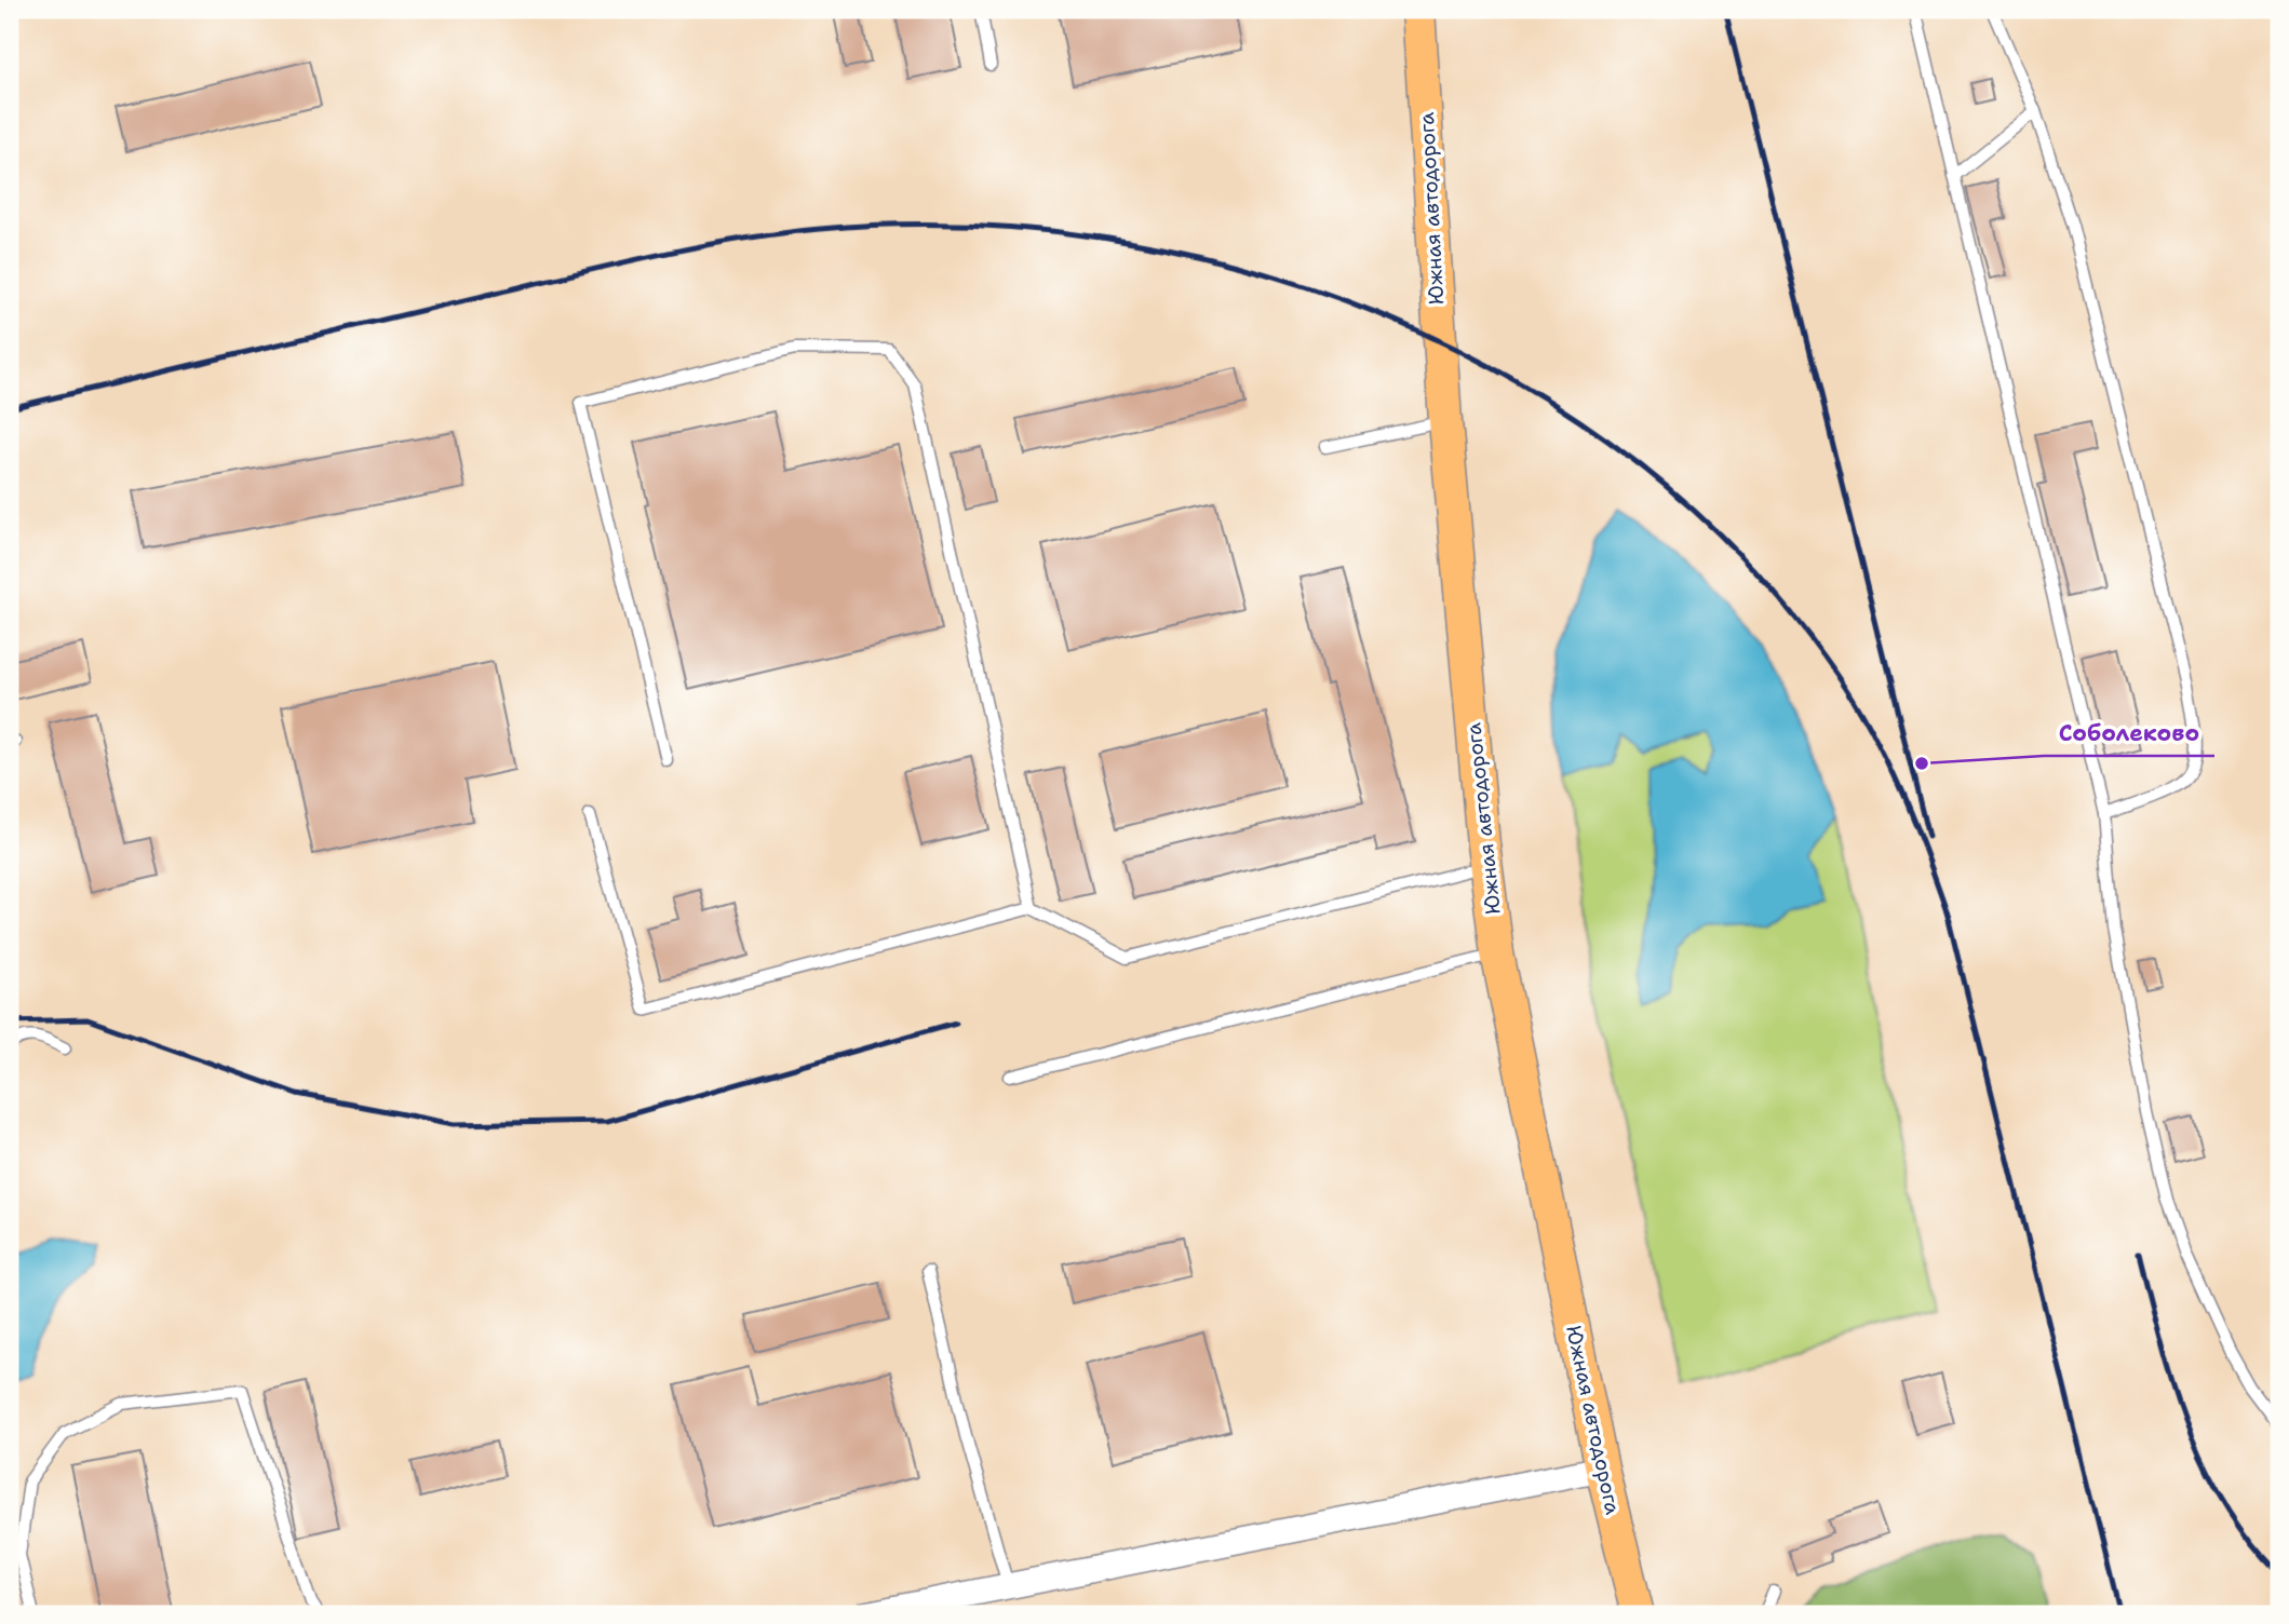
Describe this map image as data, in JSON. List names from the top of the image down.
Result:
{
  "streets": {
    "main road": ["Южная автодорога"]
  },
  "places": ["Соболеково"]
}
